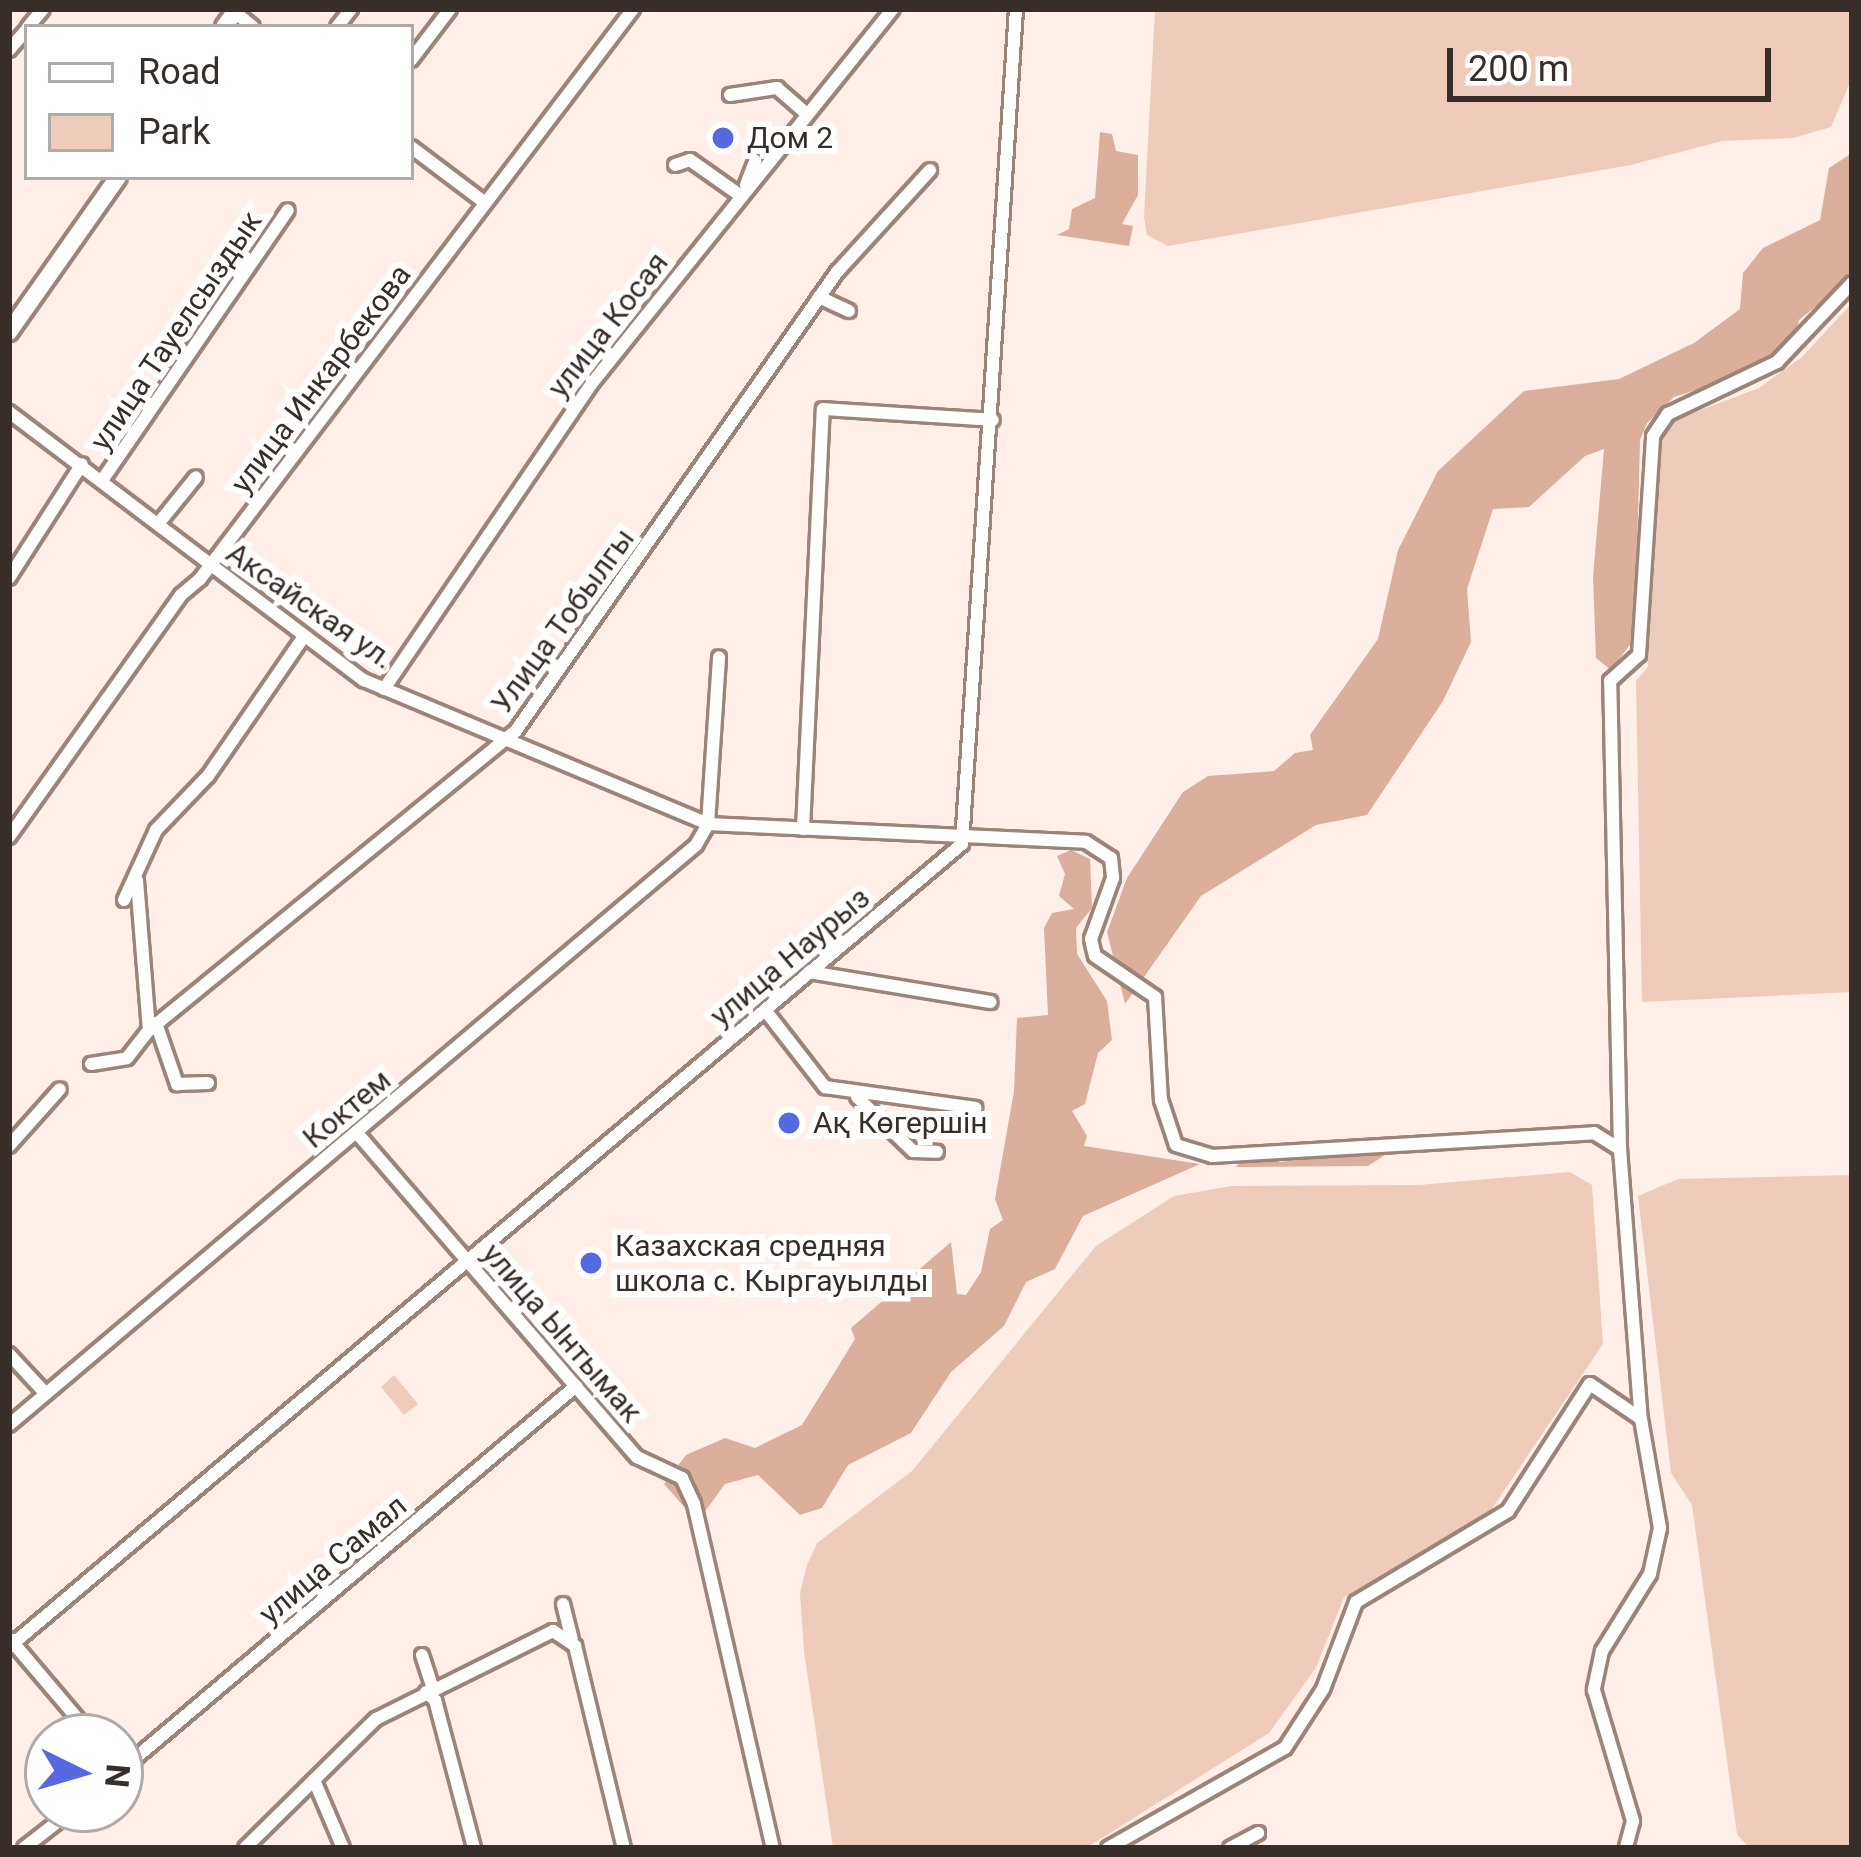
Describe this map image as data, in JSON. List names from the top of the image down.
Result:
{
  "streets": {
    "street": [
      "улица Косая",
      "улица Тауелсыздык",
      "улица Инкарбекова",
      "Аксайская ул.",
      "Улица Тобылгы",
      "улица Наурыз",
      "Коктем",
      "улица Ынтымак",
      "улица Самал"
    ]
  },
  "crossings": [
    ["улица Косая", "Аксайская ул."],
    ["улица Тауелсыздык", "Аксайская ул."],
    ["улица Инкарбекова", "Аксайская ул."],
    ["Аксайская ул.", "Улица Тобылгы"],
    ["Аксайская ул.", "улица Наурыз"],
    ["Аксайская ул.", "Коктем"],
    ["улица Наурыз", "улица Ынтымак"],
    ["Коктем", "улица Ынтымак"],
    ["улица Ынтымак", "улица Самал"]
  ],
  "places": ["Дом 2", "Ақ Көгершін", "Казахская средняя школа с. Кыргауылды"],
  "legend": ["Road", "Park"],
  "scale_bar": "200 m",
  "north": "right"
}
